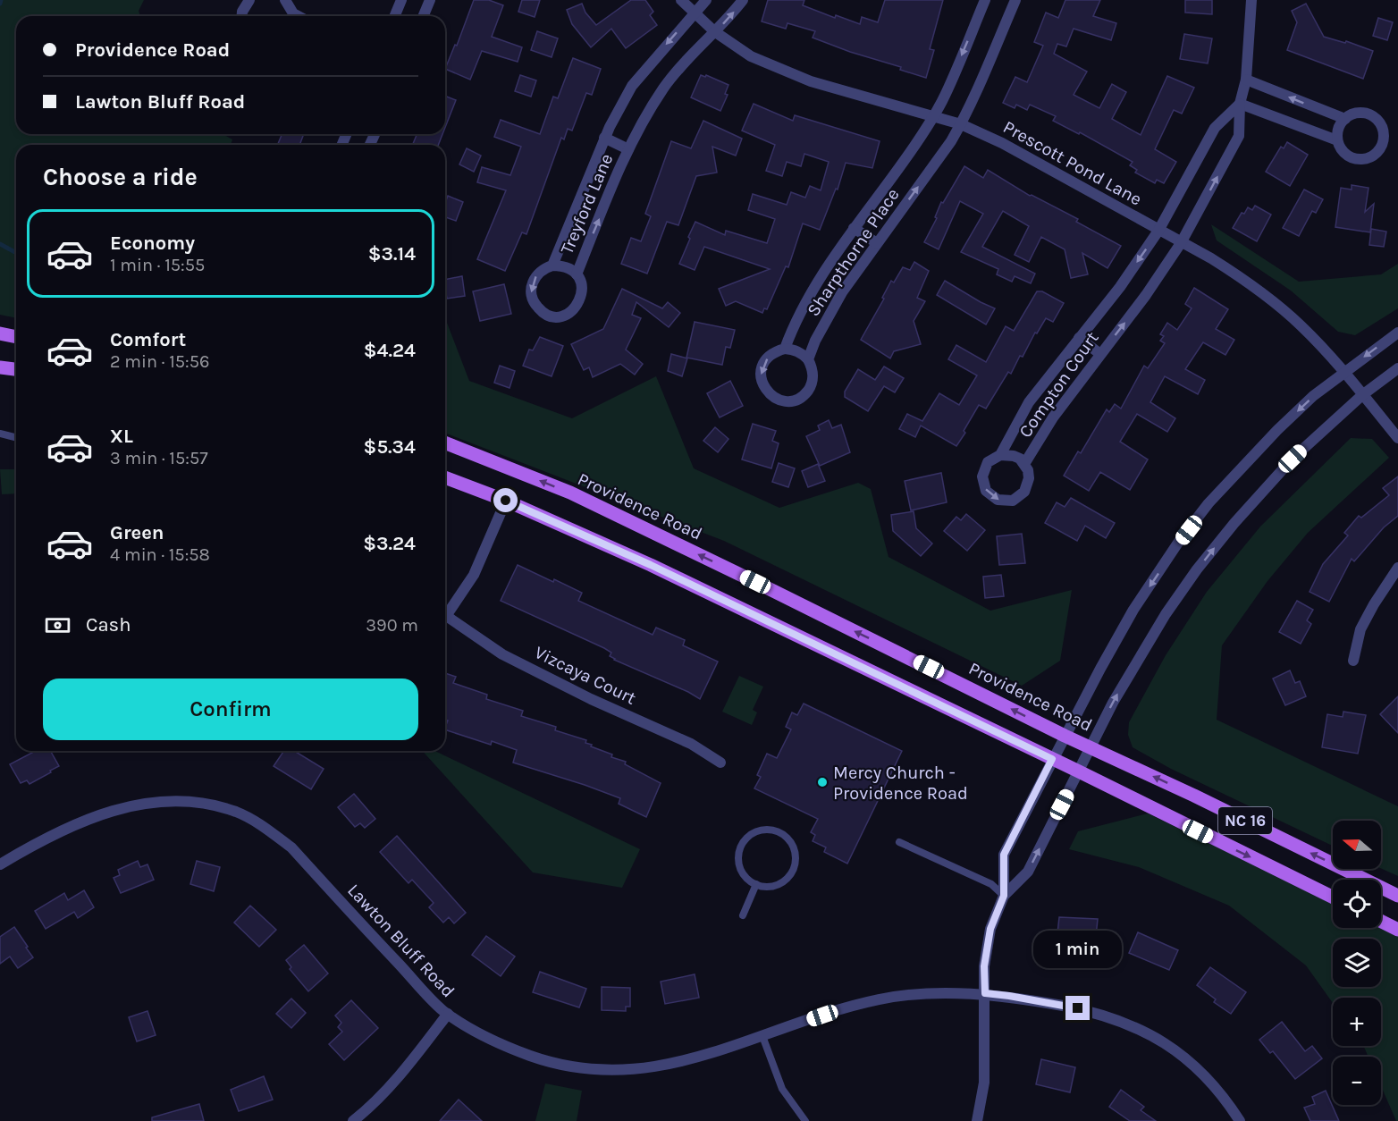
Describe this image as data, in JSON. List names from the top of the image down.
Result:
{
  "streets": {
    "main road": ["Providence Road", "NC 16"],
    "street": [
      "Prescott Pond Lane",
      "Treyford Lane",
      "Sharpthorne Place",
      "Compton Court",
      "Vizcaya Court",
      "Lawton Bluff Road"
    ]
  },
  "crossings": [
    ["Prescott Pond Lane", "Treyford Lane"],
    ["Prescott Pond Lane", "Sharpthorne Place"],
    ["Prescott Pond Lane", "Compton Court"]
  ],
  "places": ["Mercy Church - Providence Road"],
  "north": "left",
  "page": {
    "banner": ["Providence Road", "Lawton Bluff Road"],
    "heading": "Choose a ride",
    "list": [
      {
        "name": "Economy",
        "note": "1 min · 15:55",
        "value": "$3.14"
      },
      {
        "name": "Comfort",
        "note": "2 min · 15:56",
        "value": "$4.24"
      },
      {
        "name": "XL",
        "note": "3 min · 15:57",
        "value": "$5.34"
      },
      {
        "name": "Green",
        "note": "4 min · 15:58",
        "value": "$3.24"
      }
    ],
    "pay": ["Cash", "390 m"],
    "buttons": "Confirm",
    "map_buttons": ["+", "−"],
    "bubble": "1 min"
  }
}
